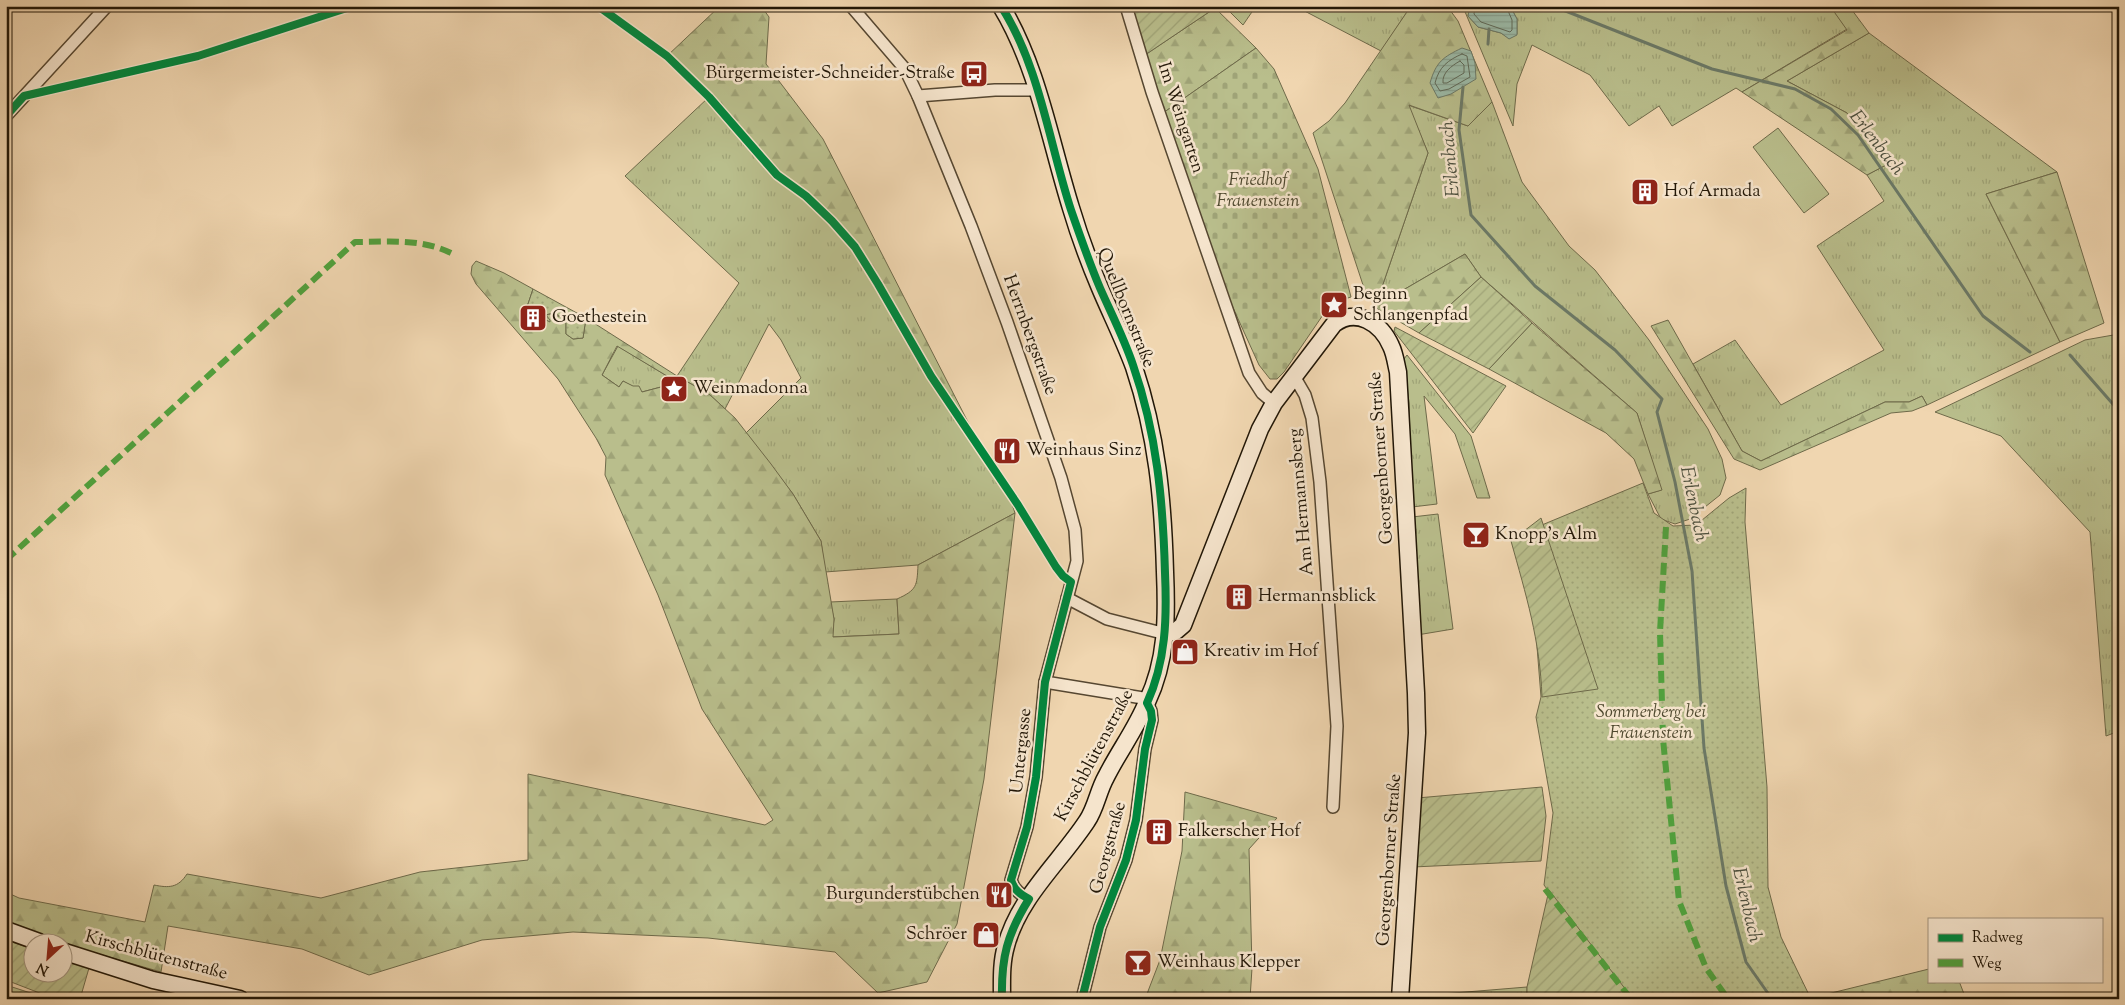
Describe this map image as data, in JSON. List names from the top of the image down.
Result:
{
  "streets": {
    "main road": ["Quellbornstraße", "Georgenborner Straße", "Kirschblütenstraße"],
    "street": [
      "Im Weingarten",
      "Herrnbergstraße",
      "Am Hermannsberg",
      "Untergasse",
      "Georgstraße"
    ]
  },
  "crossings": [
    ["Im Weingarten", "Georgenborner Straße"],
    ["Quellbornstraße", "Georgenborner Straße"],
    ["Quellbornstraße", "Kirschblütenstraße"],
    ["Herrnbergstraße", "Untergasse"],
    ["Georgenborner Straße", "Am Hermannsberg"],
    ["Georgenborner Straße", "Kirschblütenstraße"],
    ["Untergasse", "Kirschblütenstraße"],
    ["Kirschblütenstraße", "Georgstraße"]
  ],
  "water": ["Erlenbach"],
  "parks": ["Friedhof Frauenstein", "Sommerberg bei Frauenstein"],
  "places": {
    "bus stop": ["Bürgermeister-Schneider-Straße"],
    "building": [
      "Hof Armada",
      "Goethestein",
      "Hermannsblick",
      "Falkerscher Hof"
    ],
    "place": ["Beginn Schlangenpfad", "Weinmadonna"],
    "restaurant": ["Weinhaus Sinz", "Burgunderstübchen"],
    "bar": ["Knopp's Alm", "Weinhaus Klepper"],
    "shop": ["Kreativ im Hof", "Schröer"]
  },
  "legend": ["Radweg", "Weg"],
  "north": "bottom left"
}
